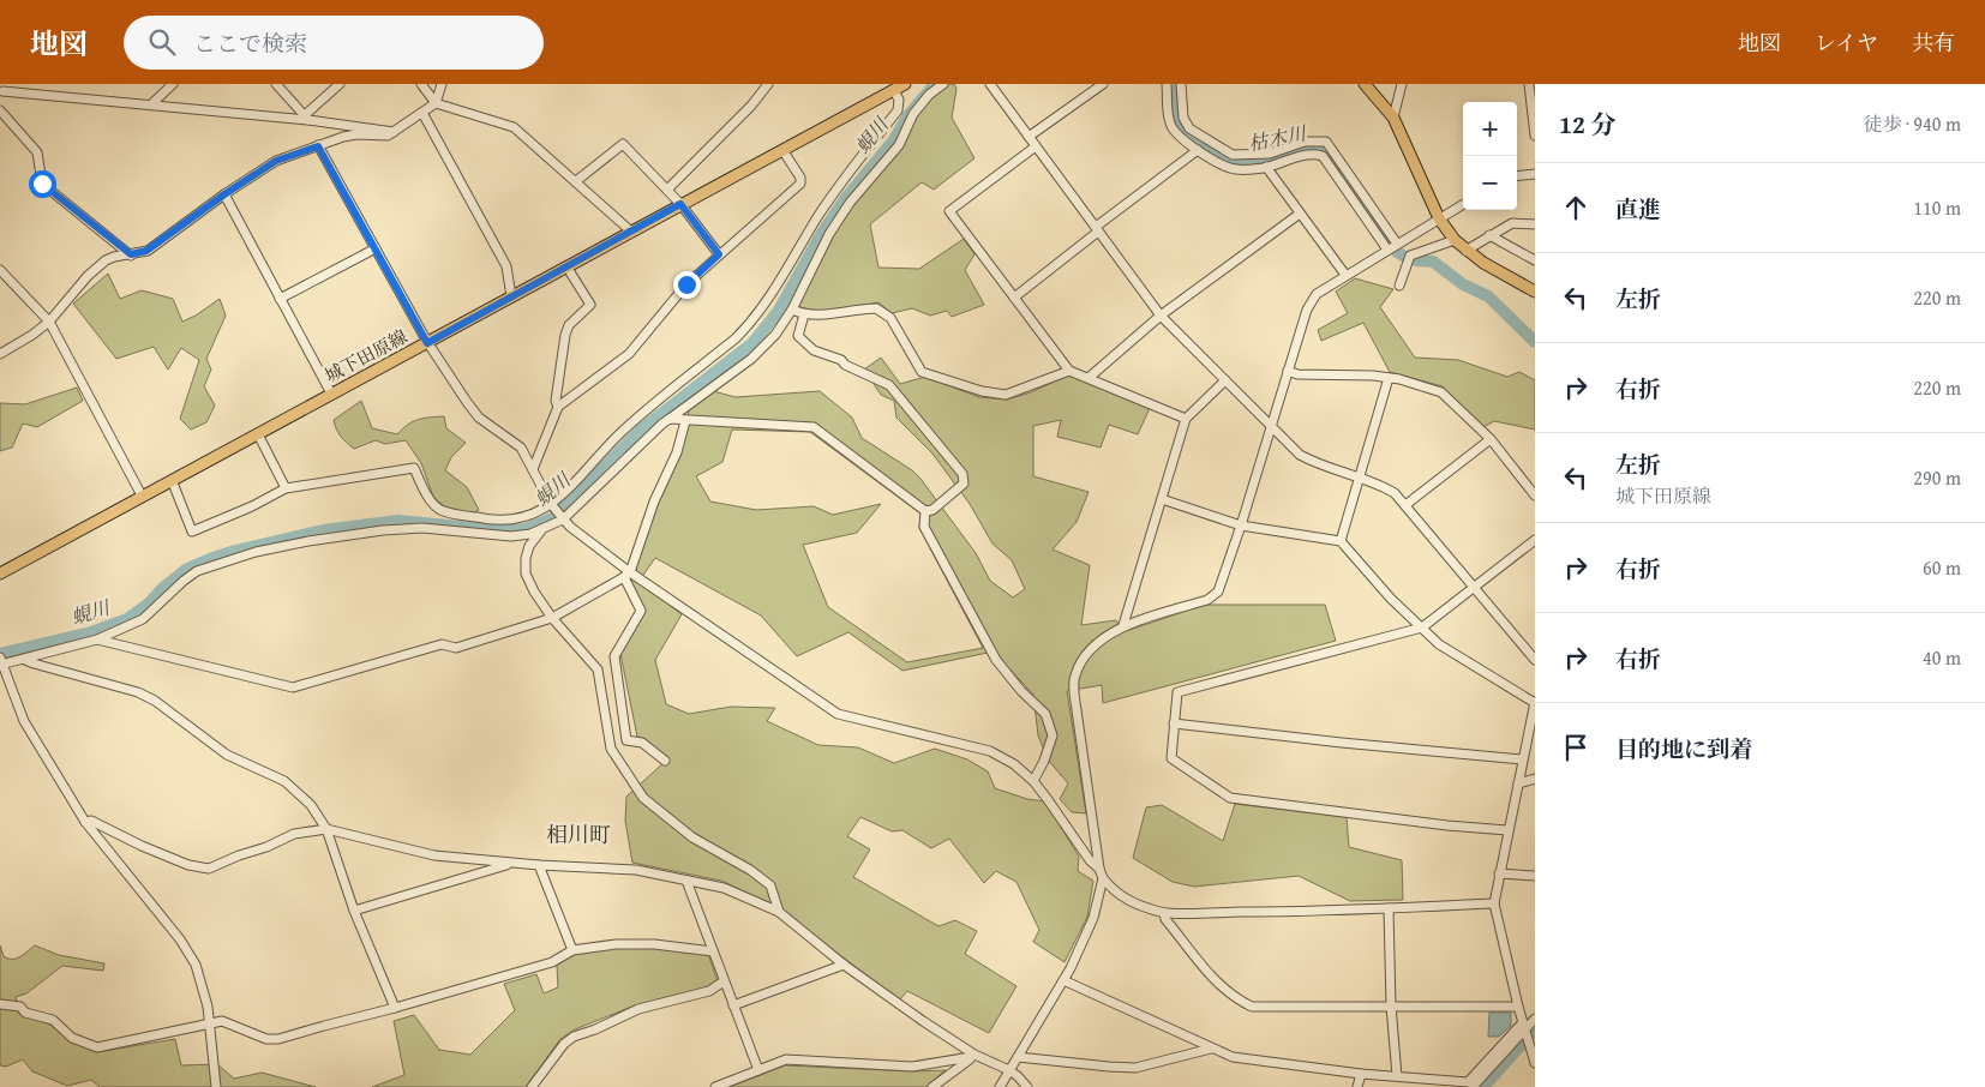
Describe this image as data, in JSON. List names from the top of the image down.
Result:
{
  "streets": {
    "main road": ["城下田原線"]
  },
  "districts": ["相川町"],
  "water": ["蜆川", "枯木川"],
  "page": {
    "header": "地図",
    "search": "ここで検索",
    "nav": ["地図", "レイヤ", "共有"],
    "heading": ["12 分", "徒歩 · 940 m"],
    "map_buttons": ["+", "−"],
    "list": [
      ["直進", "110 m"],
      ["左折", "220 m"],
      ["右折", "220 m"],
      ["左折", "城下田原線", "290 m"],
      ["右折", "60 m"],
      ["右折", "40 m"],
      "目的地に到着"
    ]
  }
}
